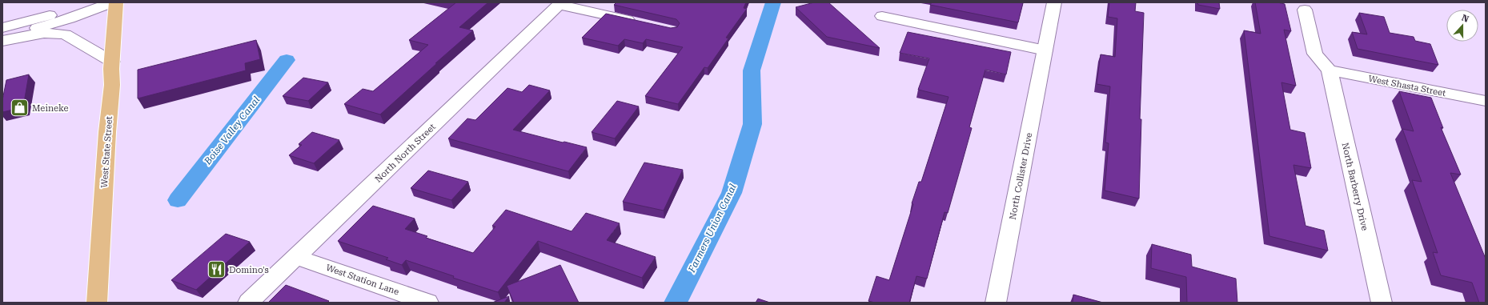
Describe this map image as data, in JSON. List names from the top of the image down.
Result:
{
  "streets": {
    "main road": ["West State Street"],
    "street": [
      "West Shasta Street",
      "North North Street",
      "North Collister Drive",
      "North Barberry Drive",
      "West Station Lane"
    ]
  },
  "crossings": [
    ["West Shasta Street", "North Barberry Drive"],
    ["North North Street", "West Station Lane"]
  ],
  "water": ["Boise Valley Canal", "Farmers Union Canal"],
  "places": {
    "shop": ["Meineke"],
    "restaurant": ["Domino's"]
  },
  "north": "top"
}
